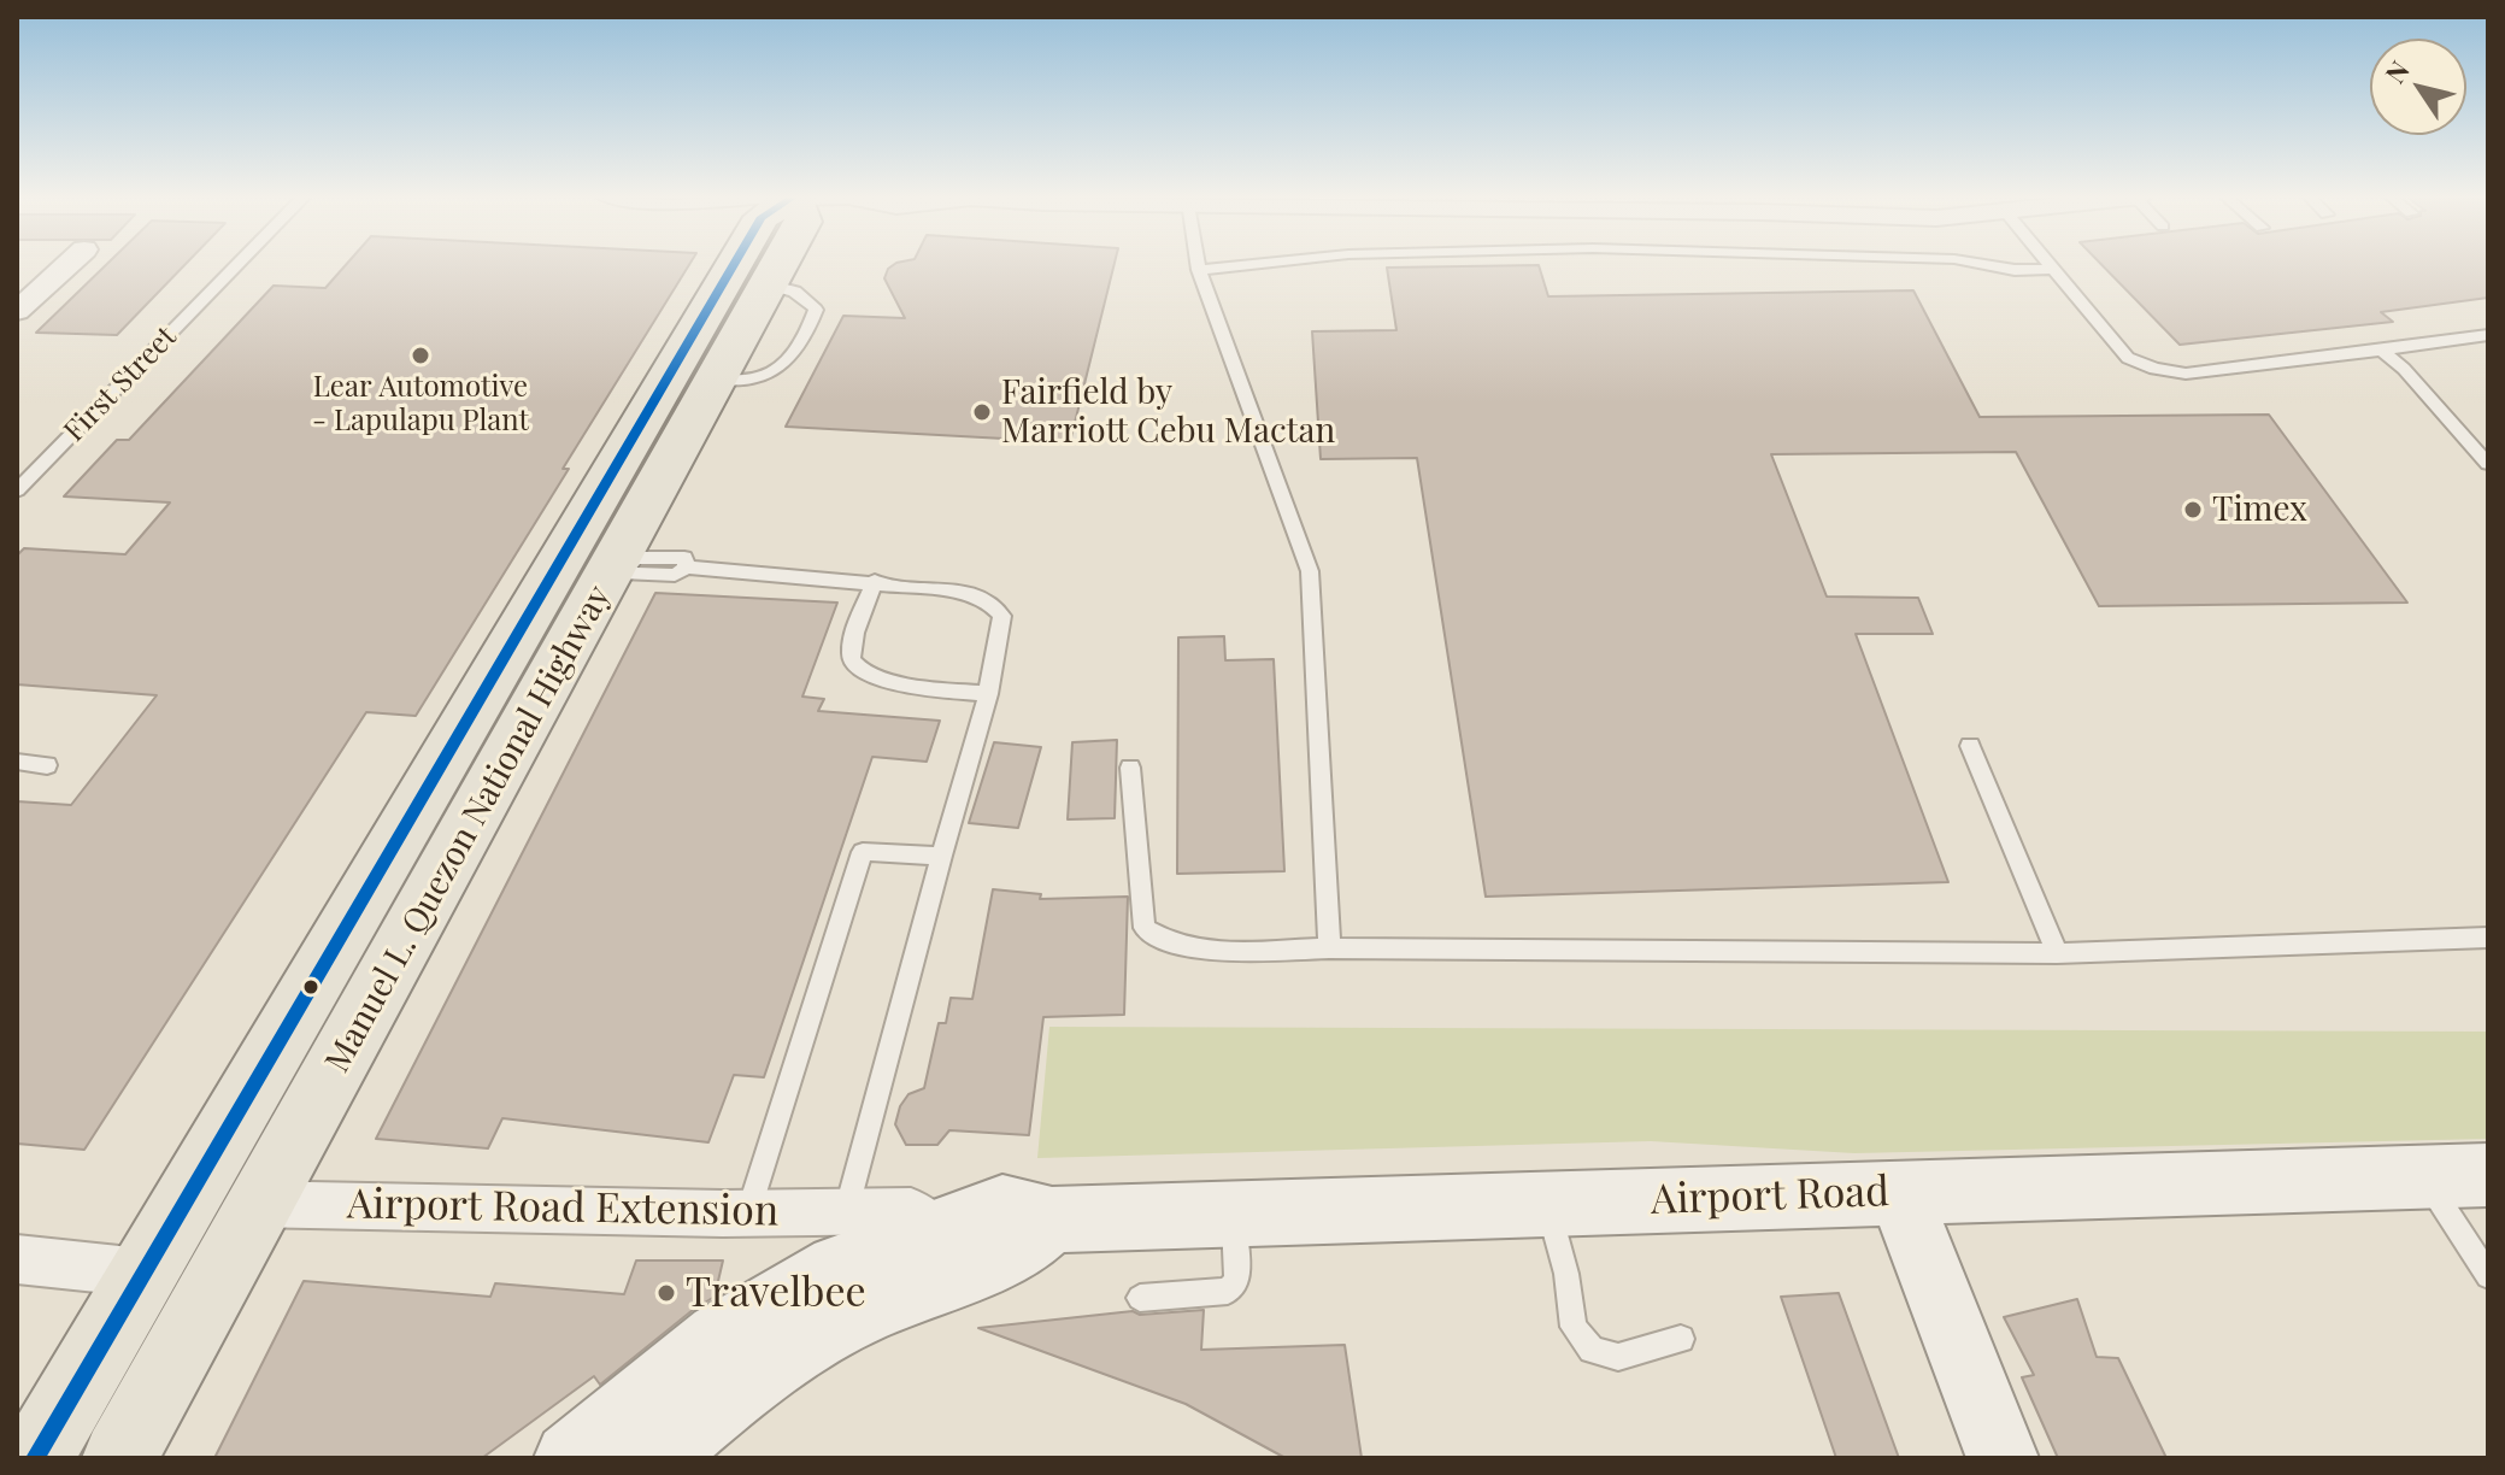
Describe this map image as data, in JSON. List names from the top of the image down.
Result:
{
  "streets": {
    "main road": ["Manuel L. Quezon National Highway"],
    "street": ["Airport Road", "Airport Road Extension"],
    "lane": ["First Street"]
  },
  "crossings": [
    ["Manuel L. Quezon National Highway", "Airport Road Extension"],
    ["Airport Road", "Airport Road Extension"]
  ],
  "places": [
    "Lear Automotive - Lapulapu Plant",
    "Fairfield by Marriott Cebu Mactan",
    "Timex",
    "Travelbee"
  ],
  "north": "top left"
}
